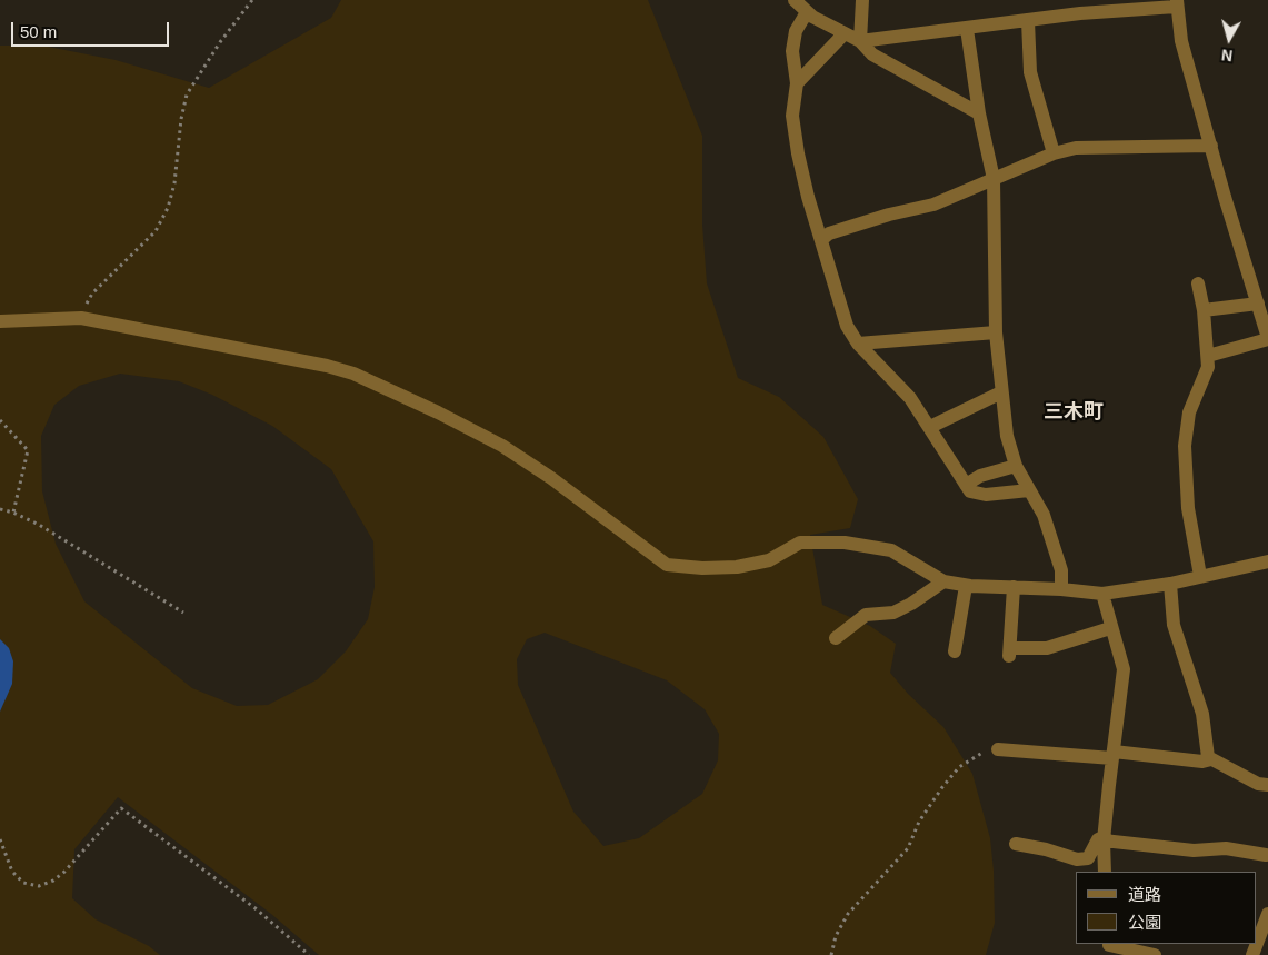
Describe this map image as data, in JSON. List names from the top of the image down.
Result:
{
  "districts": ["三木町"],
  "legend": ["道路", "公園"],
  "scale_bar": "50 m",
  "north": "bottom"
}
